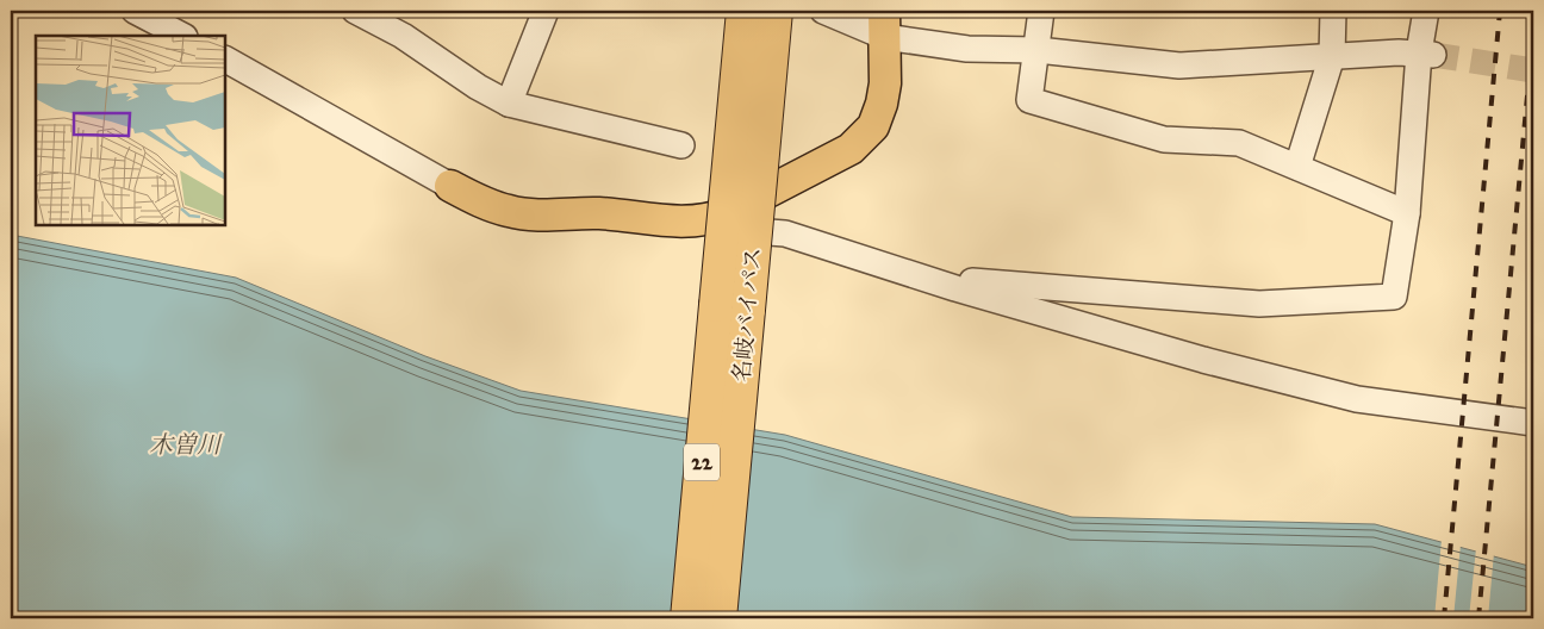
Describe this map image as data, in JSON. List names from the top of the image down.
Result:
{
  "streets": {
    "highway": ["名岐バイパス", "22"]
  },
  "water": ["木曽川"]
}
